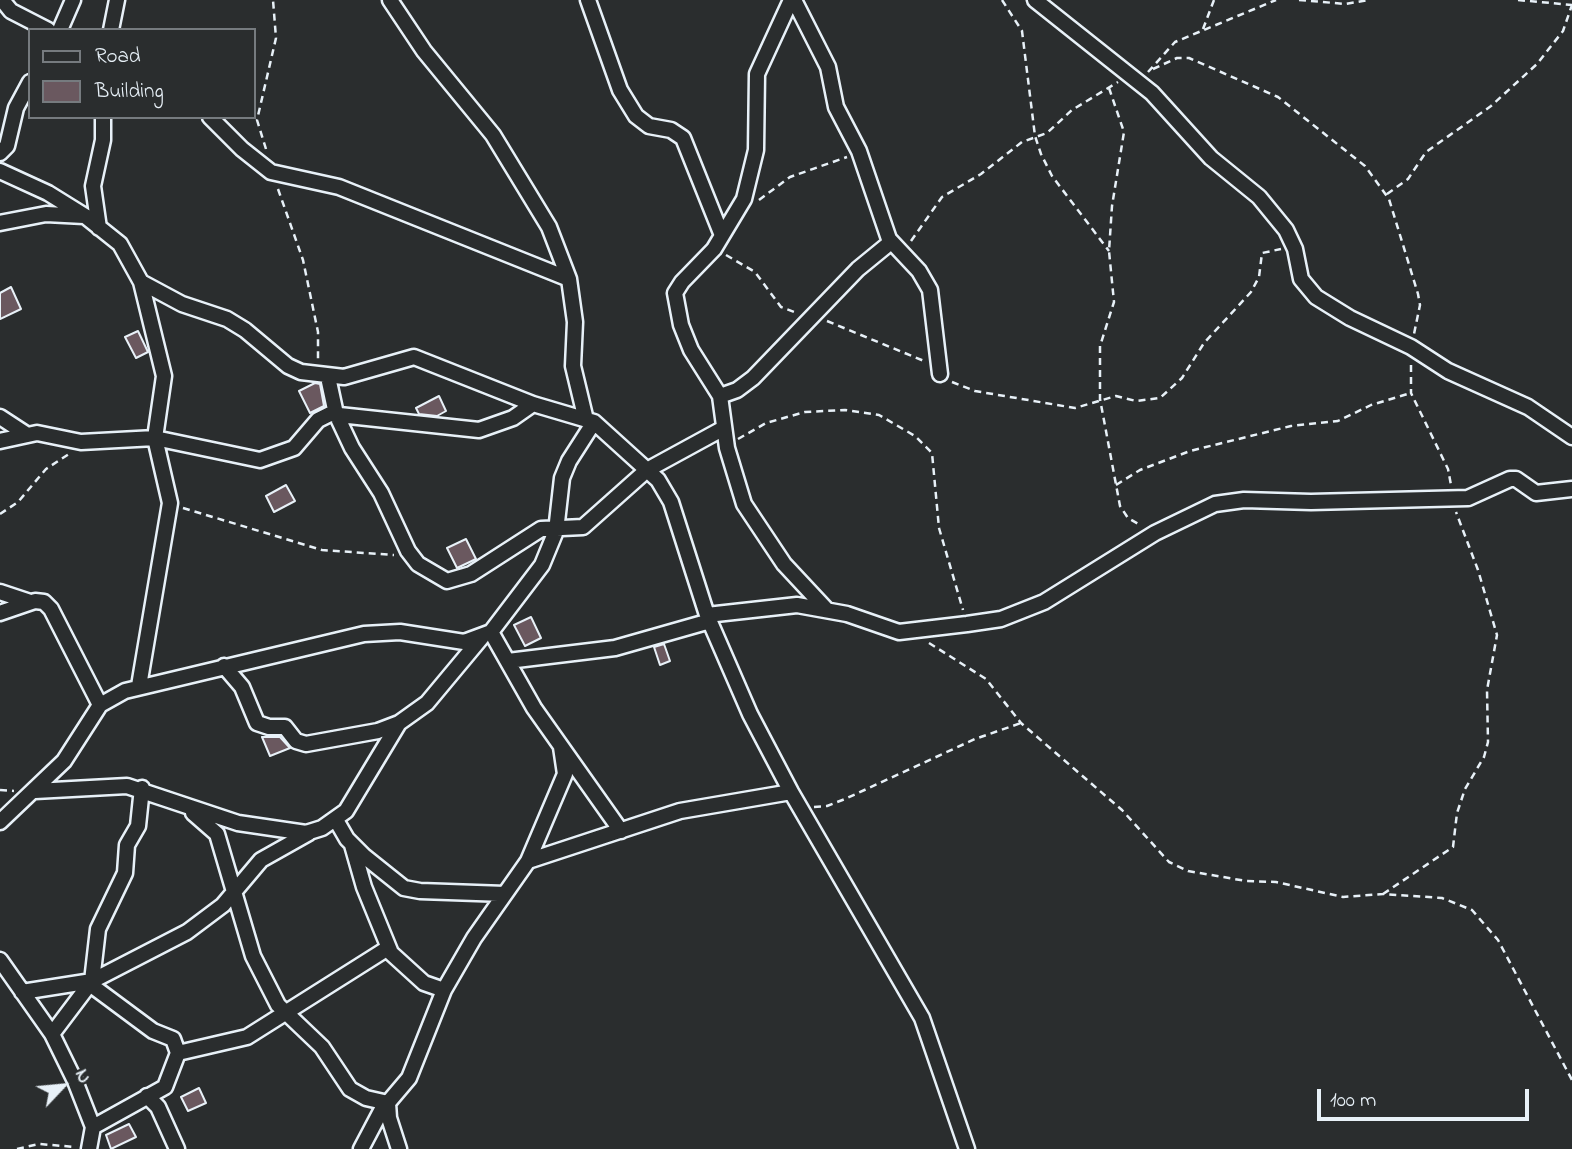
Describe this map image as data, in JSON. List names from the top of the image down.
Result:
{
  "legend": ["Road", "Building"],
  "scale_bar": "100 m",
  "north": "top right"
}
